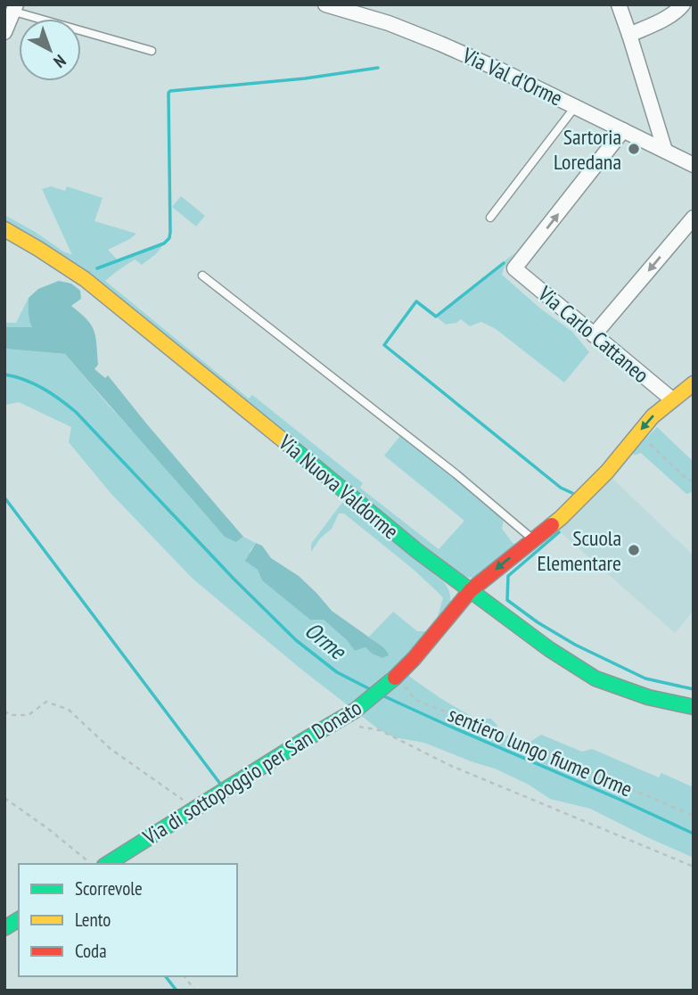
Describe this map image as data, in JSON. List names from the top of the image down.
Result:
{
  "streets": {
    "main road": ["Via Nuova Valdorme", "Via di sottopoggio per San Donato"],
    "street": ["Via Val d'Orme", "Via Carlo Cattaneo"],
    "path": ["sentiero lungo fiume Orme"]
  },
  "crossings": [
    ["Via Val d'Orme", "Via Carlo Cattaneo"],
    ["Via Nuova Valdorme", "Via di sottopoggio per San Donato"],
    ["sentiero lungo fiume Orme", "Via di sottopoggio per San Donato"]
  ],
  "water": ["Orme"],
  "places": ["Sartoria Loredana", "Scuola Elementare"],
  "legend": ["Scorrevole", "Lento", "Coda"],
  "north": "bottom right"
}
